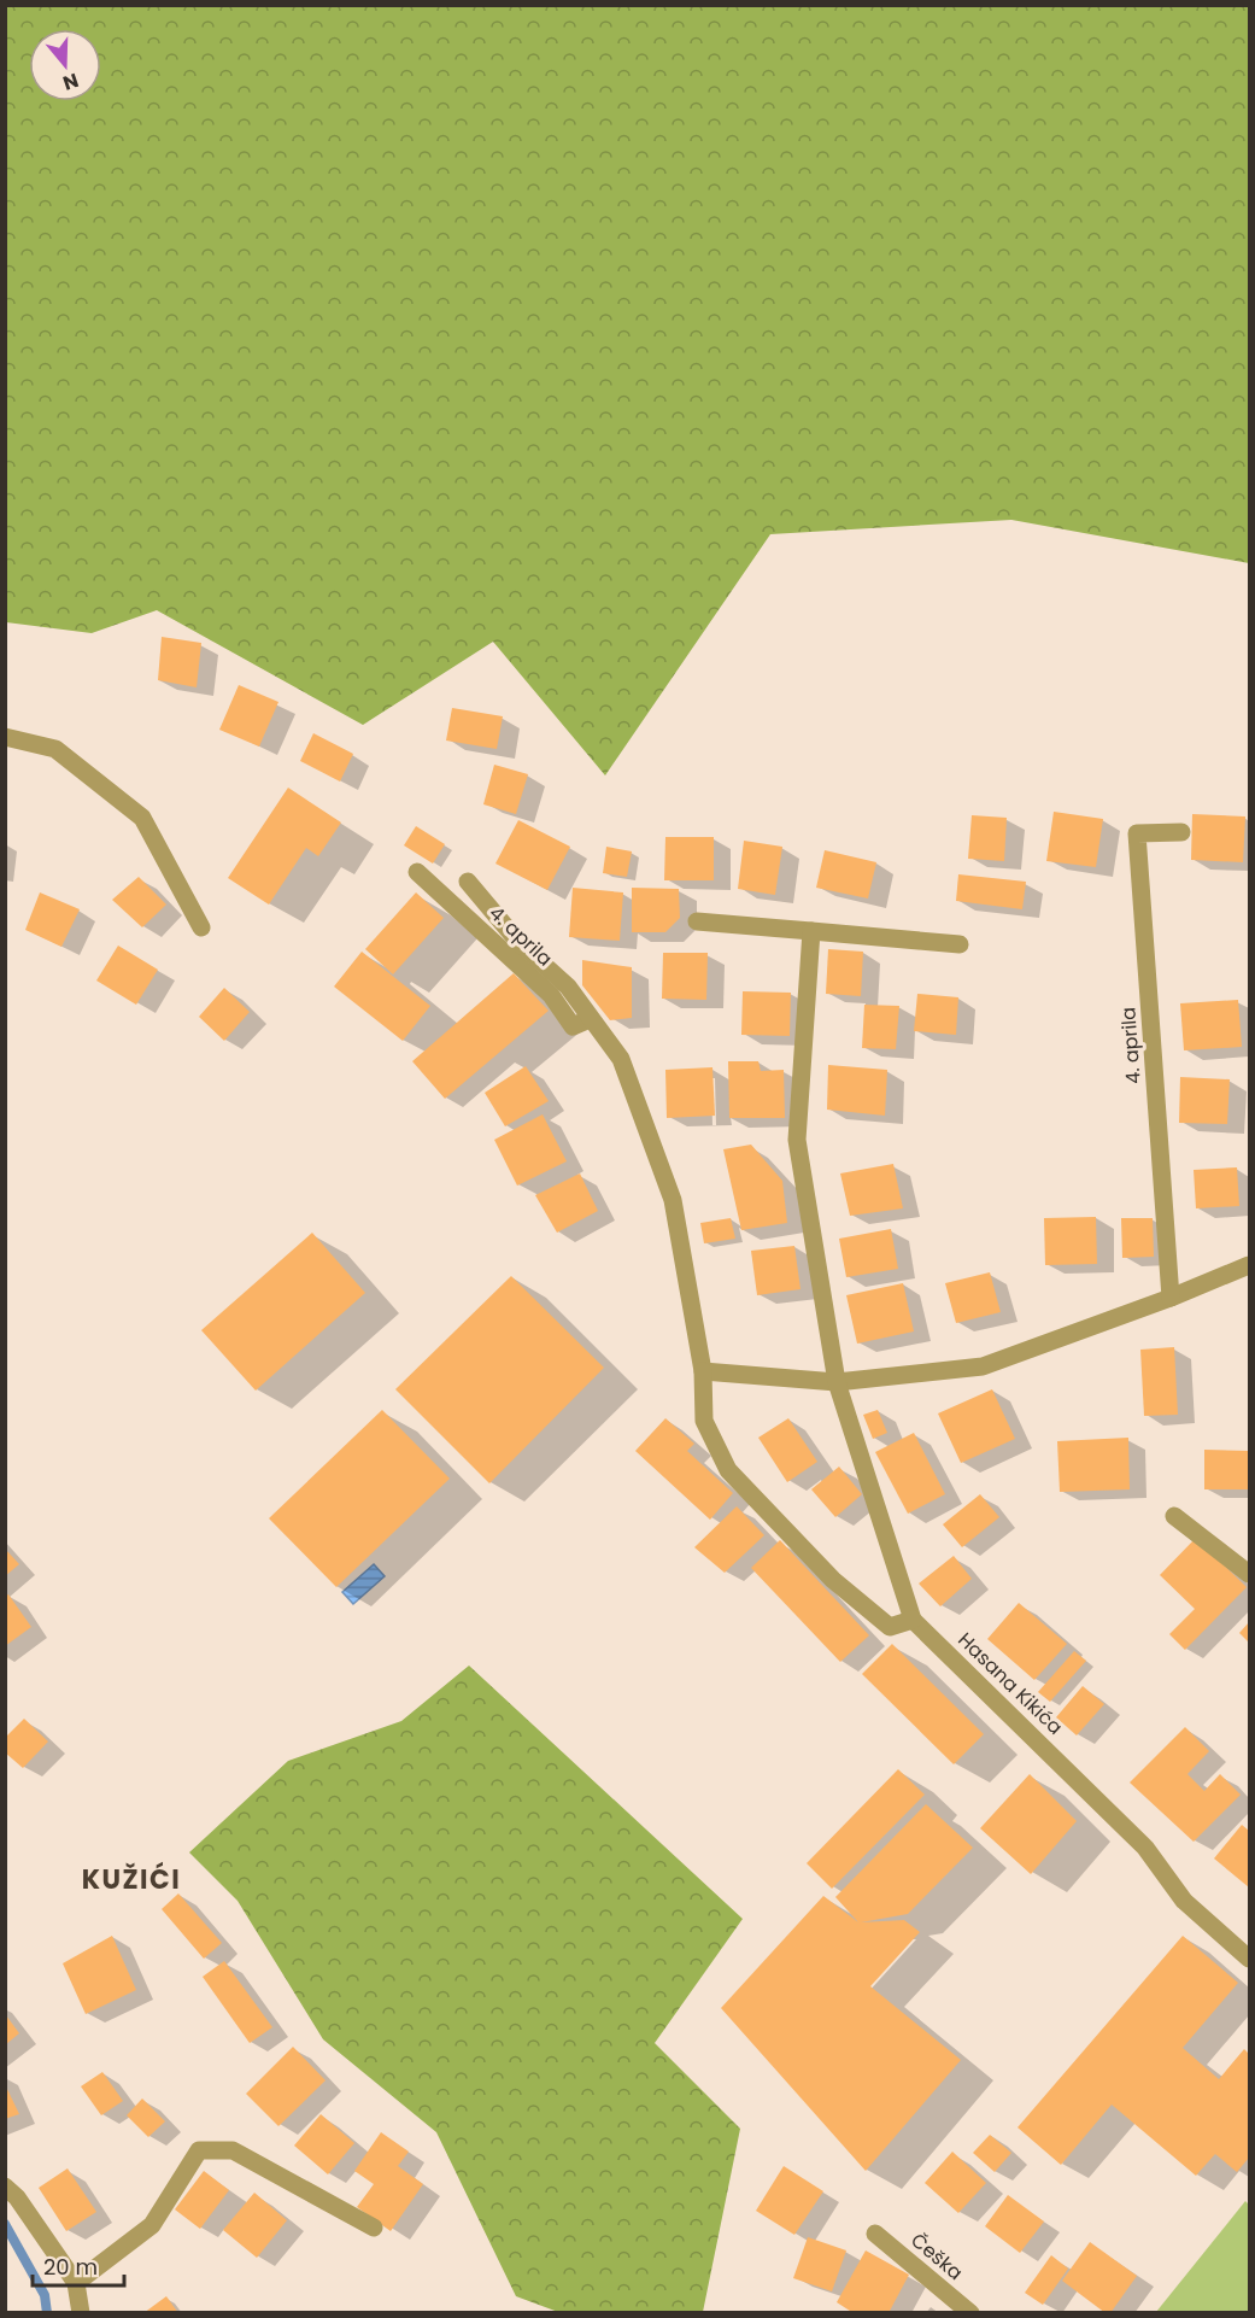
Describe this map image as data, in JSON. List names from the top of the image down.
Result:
{
  "streets": {
    "street": ["4. aprila", "Hasana Kikića", "Češka"]
  },
  "crossings": [
    ["4. aprila", "Hasana Kikića"]
  ],
  "districts": ["KUŽIĆI"],
  "scale_bar": "20 m",
  "north": "bottom"
}
